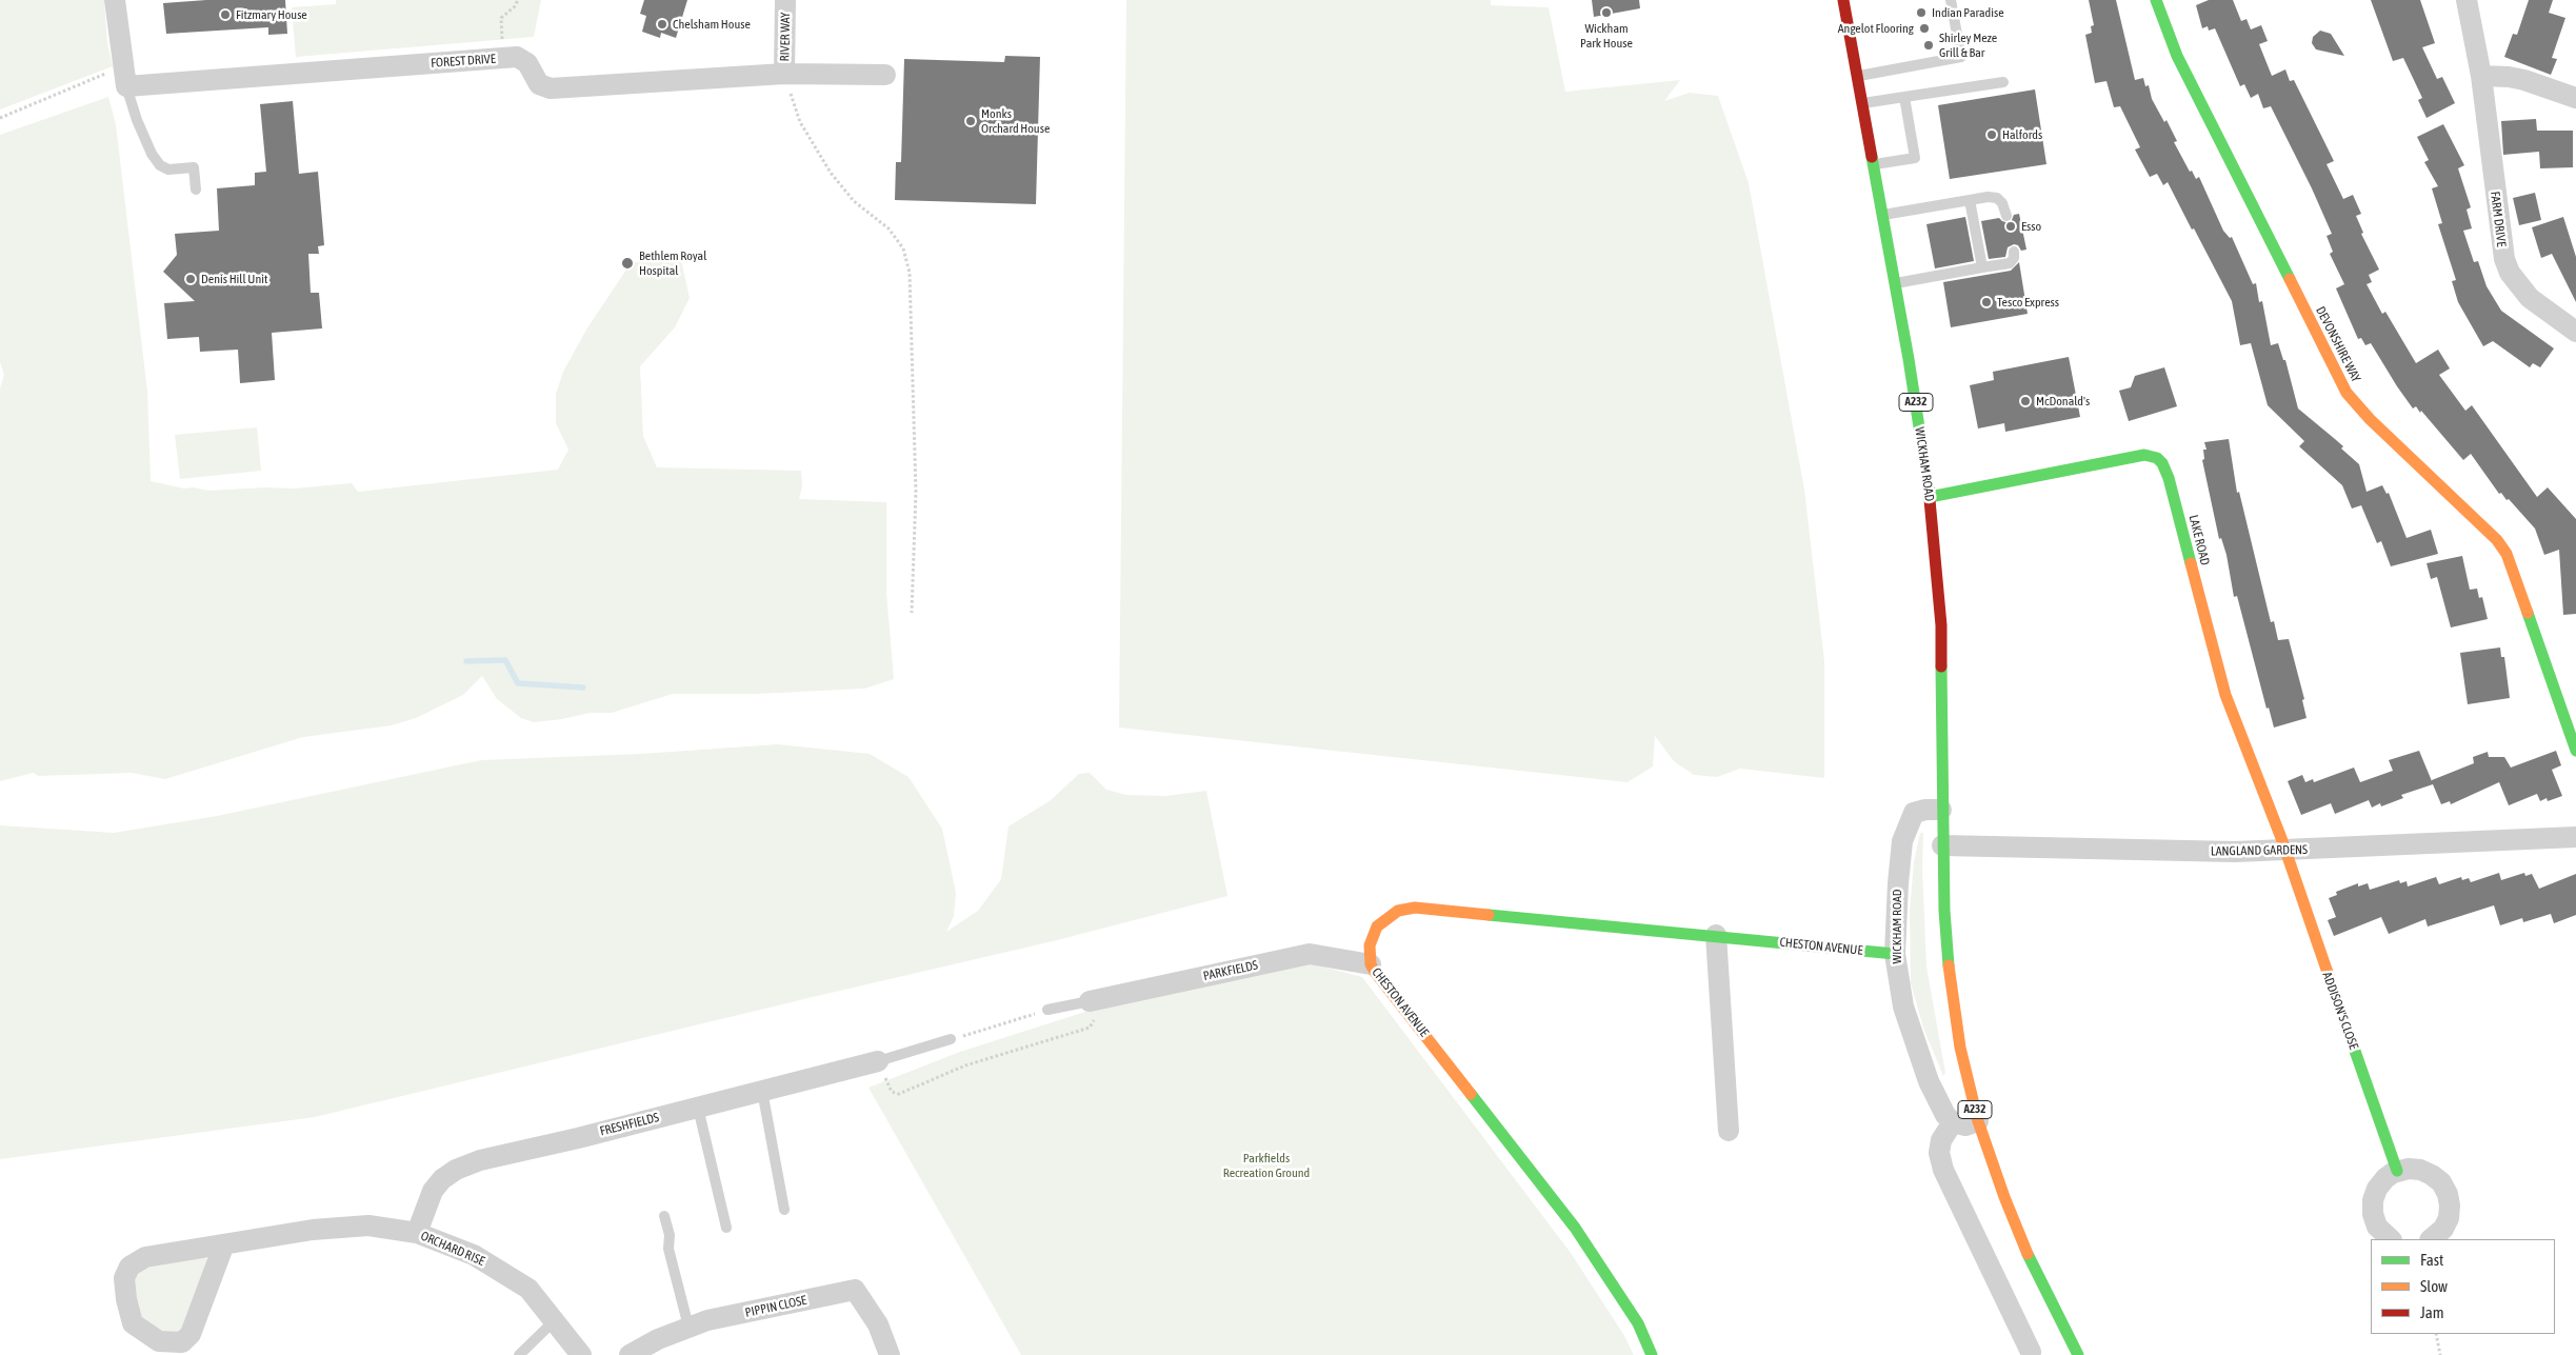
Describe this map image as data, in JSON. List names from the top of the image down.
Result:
{
  "streets": {
    "main road": [
      "DEVONSHIRE WAY",
      "A232",
      "WICKHAM ROAD",
      "LAKE ROAD",
      "CHESTON AVENUE",
      "ADDISON'S CLOSE"
    ],
    "street": [
      "RIVER WAY",
      "FOREST DRIVE",
      "FARM DRIVE",
      "LANGLAND GARDENS",
      "PARKFIELDS",
      "FRESHFIELDS",
      "ORCHARD RISE",
      "PIPPIN CLOSE"
    ]
  },
  "crossings": [
    ["RIVER WAY", "FOREST DRIVE"],
    ["WICKHAM ROAD", "LAKE ROAD"],
    ["WICKHAM ROAD", "LANGLAND GARDENS"],
    ["WICKHAM ROAD", "CHESTON AVENUE"],
    ["LAKE ROAD", "LANGLAND GARDENS"],
    ["LAKE ROAD", "ADDISON'S CLOSE"],
    ["LANGLAND GARDENS", "ADDISON'S CLOSE"],
    ["CHESTON AVENUE", "PARKFIELDS"],
    ["FRESHFIELDS", "ORCHARD RISE"]
  ],
  "parks": ["Parkfields Recreation Ground"],
  "places": [
    "Wickham Park House",
    "Indian Paradise",
    "Fitzmary House",
    "Chelsham House",
    "Angelot Flooring",
    "Shirley Meze Grill & Bar",
    "Monks Orchard House",
    "Halfords",
    "Esso",
    "Bethlem Royal Hospital",
    "Denis Hill Unit",
    "Tesco Express",
    "McDonald's"
  ],
  "legend": ["Fast", "Slow", "Jam"]
}
